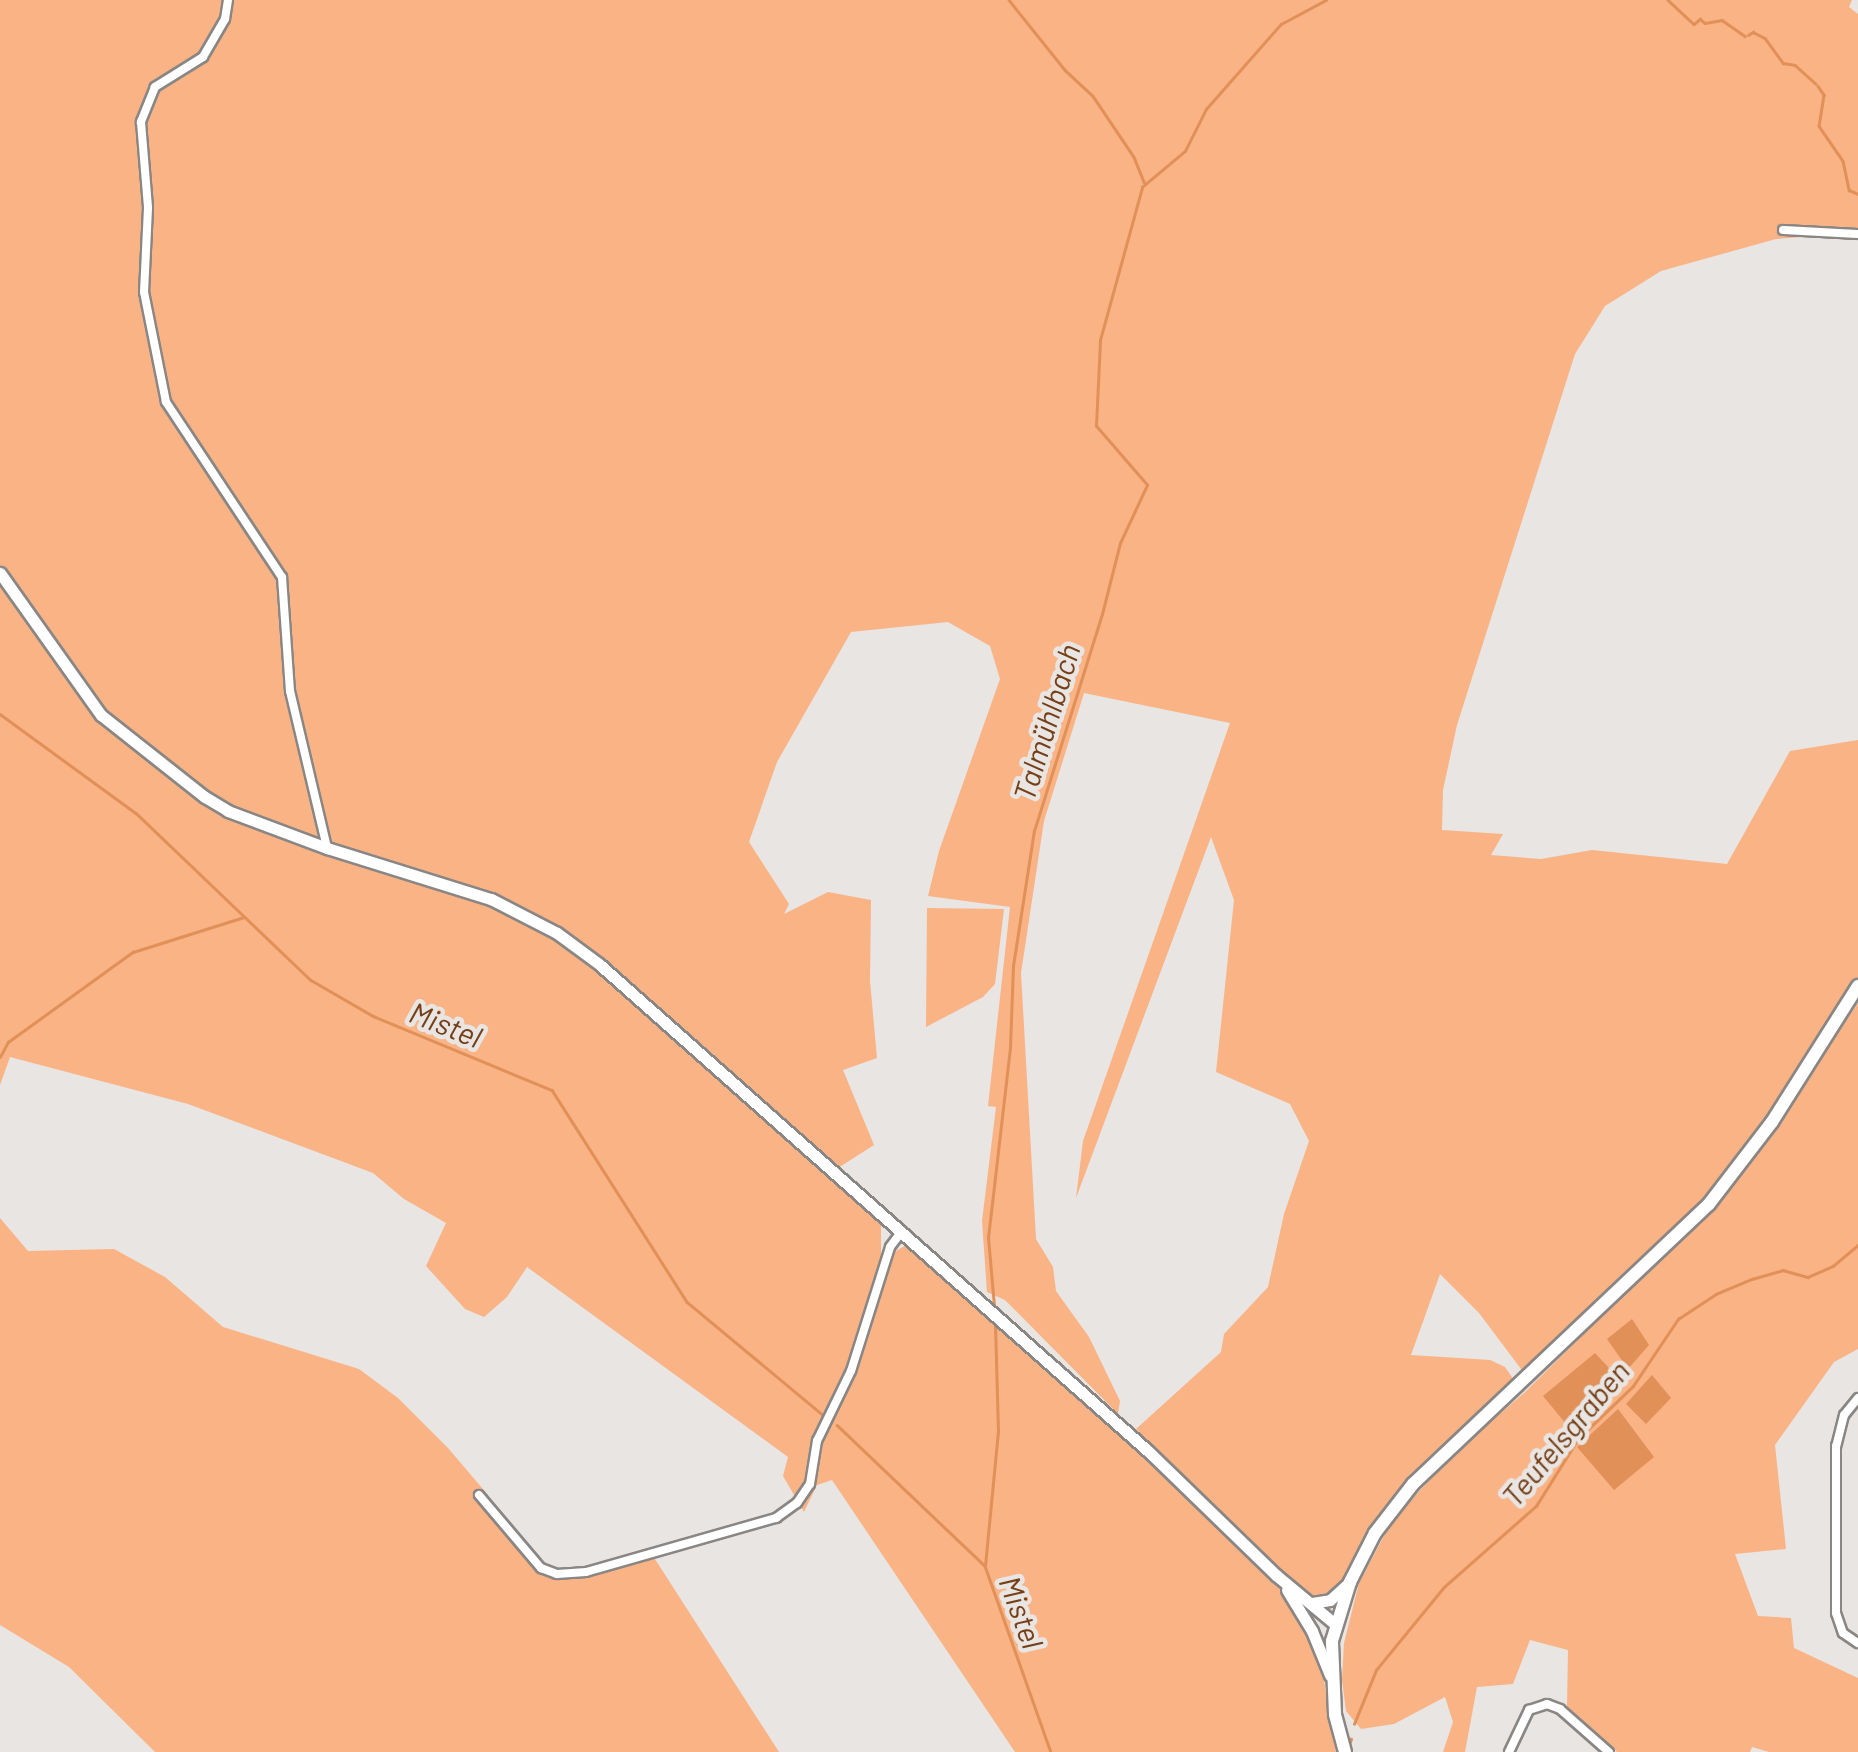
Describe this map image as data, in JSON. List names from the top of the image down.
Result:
{
  "water": ["Talmühlbach", "Mistel", "Teufelsgraben"]
}
